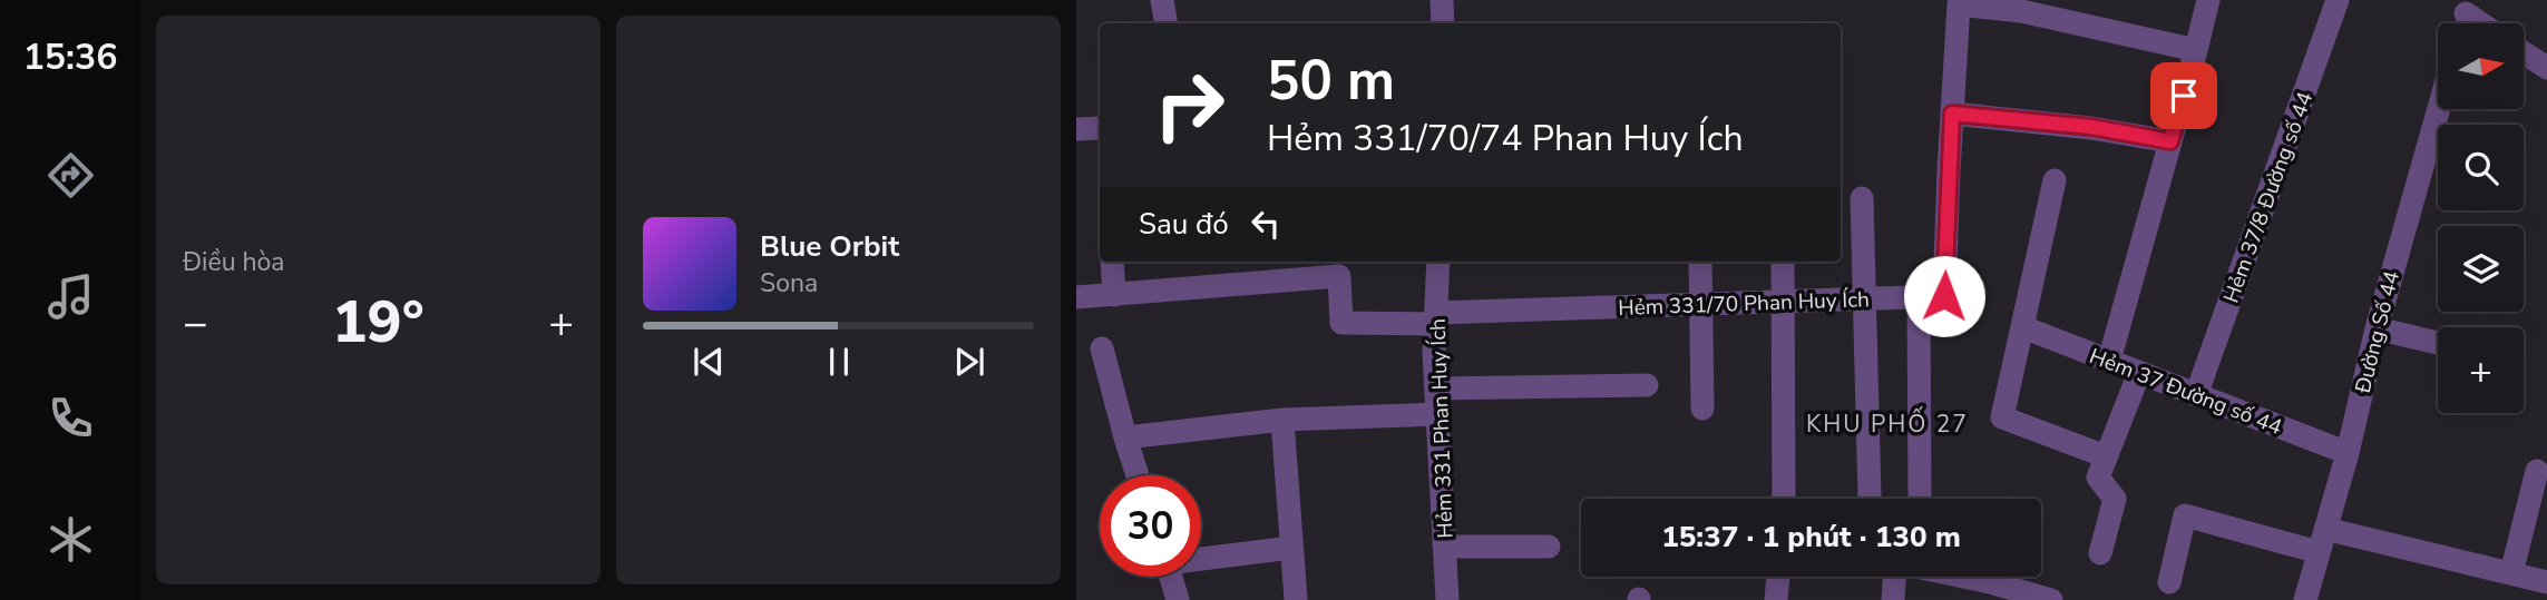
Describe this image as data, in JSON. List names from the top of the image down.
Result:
{
  "streets": {
    "street": [
      "Hẻm 37/8 Đường số 44",
      "Hẻm 331/70 Phan Huy Ích",
      "Đường Số 44",
      "Hẻm 37 Đường số 44",
      "Hẻm 331 Phan Huy Ích"
    ]
  },
  "crossings": [
    ["Hẻm 37/8 Đường số 44", "Hẻm 37 Đường số 44"],
    ["Hẻm 331/70 Phan Huy Ích", "Hẻm 331 Phan Huy Ích"],
    ["Đường Số 44", "Hẻm 37 Đường số 44"]
  ],
  "districts": ["KHU PHỐ 27"],
  "north": "right",
  "page": {
    "tabs": "15:36",
    "tile": "Điều hòa",
    "map_buttons": "+",
    "turn": ["50 m", "Hẻm 331/70/74 Phan Huy Ích"],
    "then": "Sau đó",
    "song": ["Blue Orbit", "Sona"],
    "heat": ["−", "19°", "+"],
    "limit": "30",
    "trip": "15:37 · 1 phút · 130 m"
  }
}
